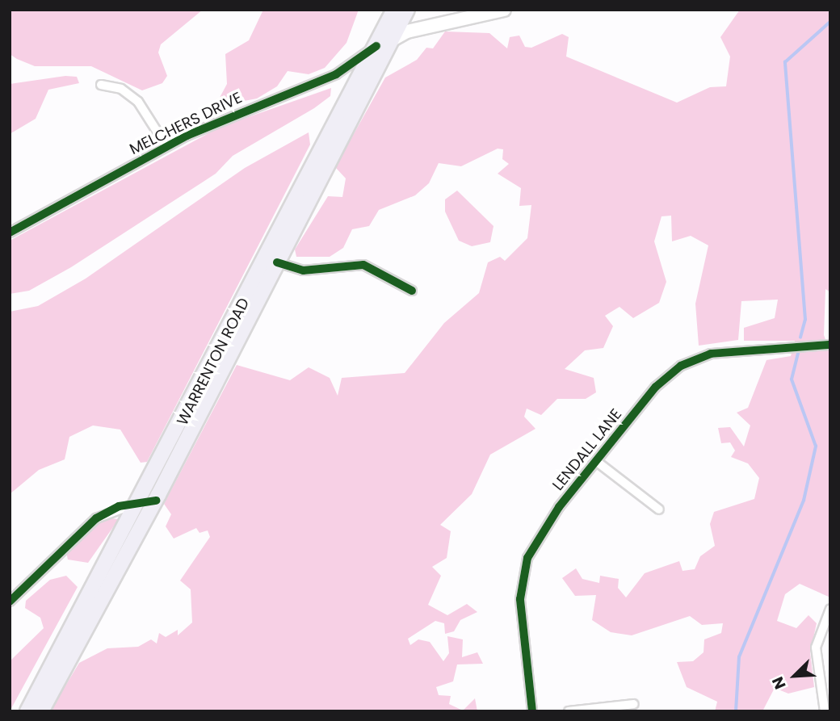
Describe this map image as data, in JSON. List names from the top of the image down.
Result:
{
  "streets": {
    "main road": ["WARRENTON ROAD"],
    "street": ["MELCHERS DRIVE", "LENDALL LANE"]
  },
  "crossings": [
    ["MELCHERS DRIVE", "WARRENTON ROAD"]
  ],
  "north": "bottom left"
}
